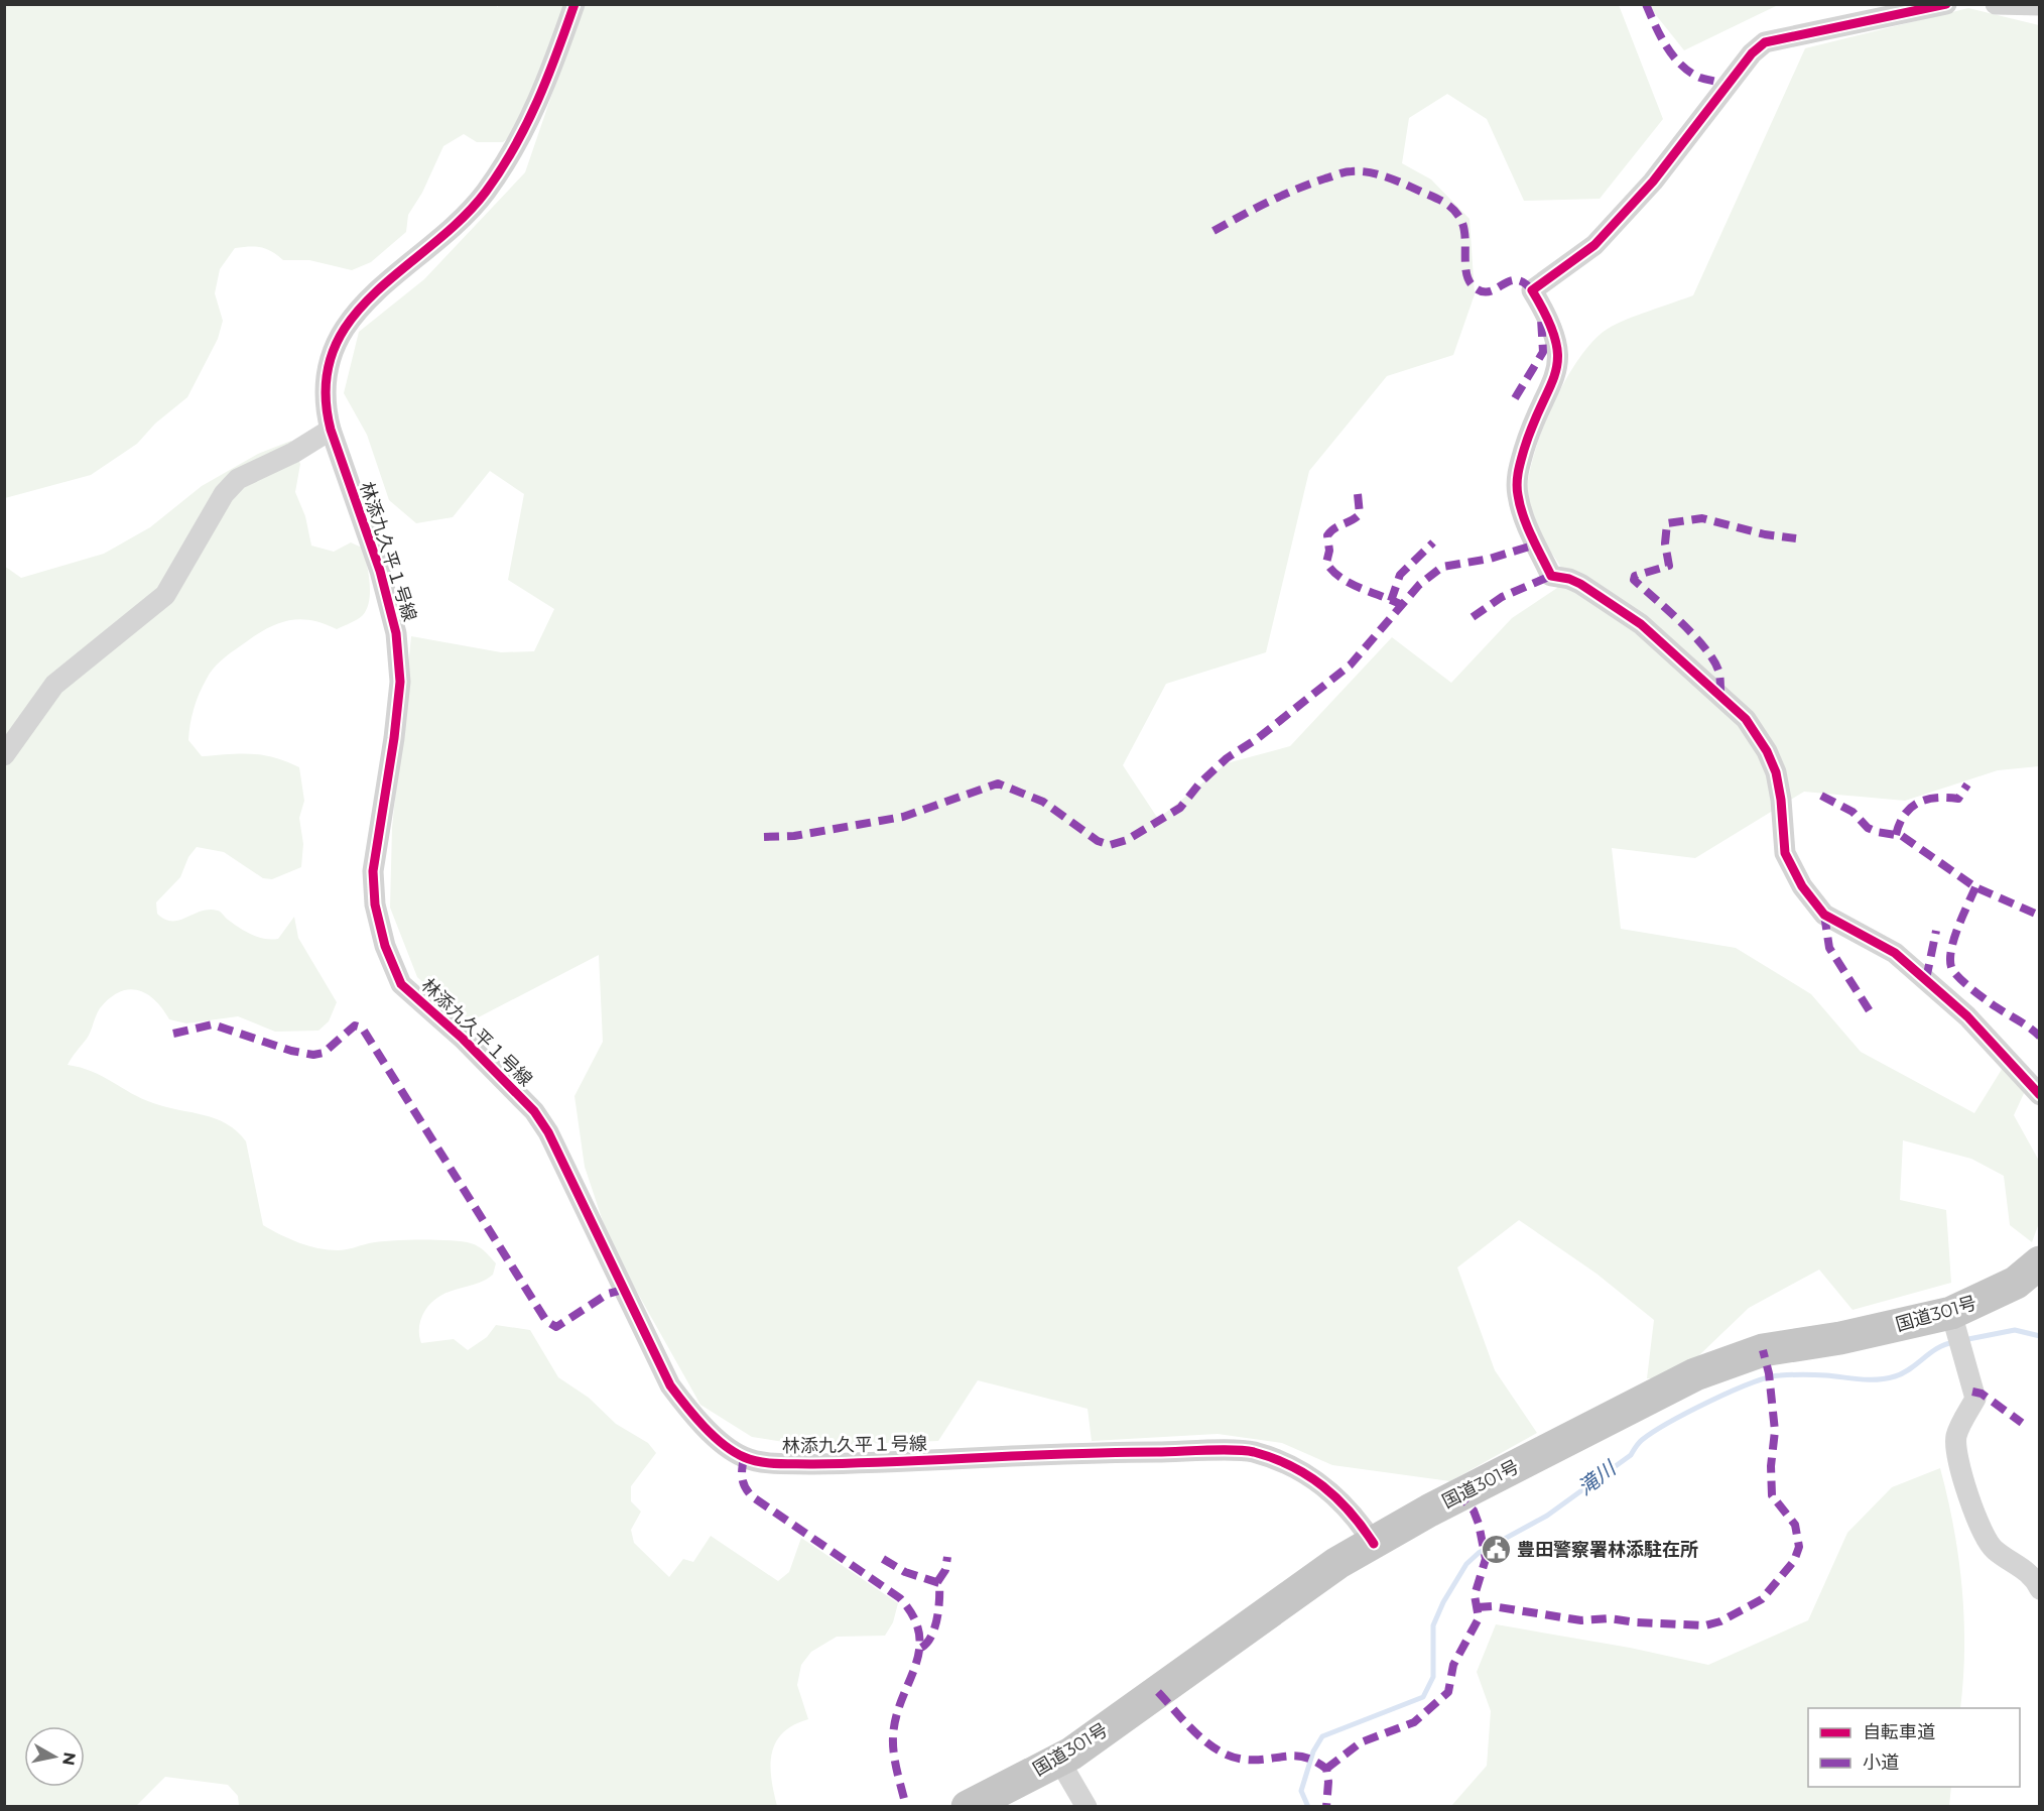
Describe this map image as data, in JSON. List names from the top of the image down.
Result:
{
  "streets": {
    "highway": ["国道301号"],
    "street": ["林添九久平１号線"]
  },
  "crossings": [
    ["林添九久平１号線", "国道301号"]
  ],
  "water": ["滝川"],
  "places": {
    "public building": ["豊田警察署林添駐在所"]
  },
  "legend": ["自転車道", "小道"],
  "north": "right"
}
